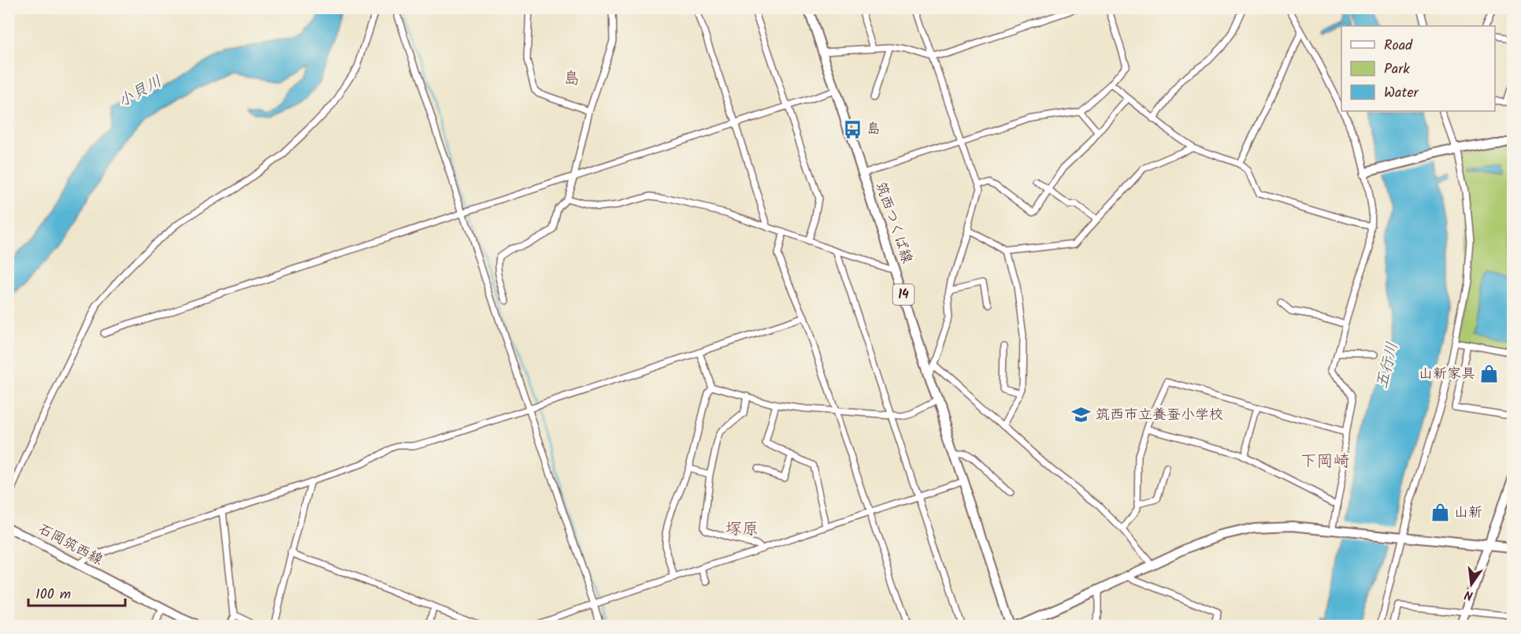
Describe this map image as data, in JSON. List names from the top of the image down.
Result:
{
  "streets": {
    "main road": ["筑西つくば線", "14", "石岡筑西線"]
  },
  "districts": ["島", "下岡崎", "塚原"],
  "water": ["小貝川", "五行川"],
  "places": {
    "bus stop": ["島"],
    "shop": ["山新家具", "山新"],
    "school or university": ["筑西市立養蚕小学校"]
  },
  "legend": ["Road", "Park", "Water"],
  "scale_bar": "100 m",
  "north": "bottom"
}
